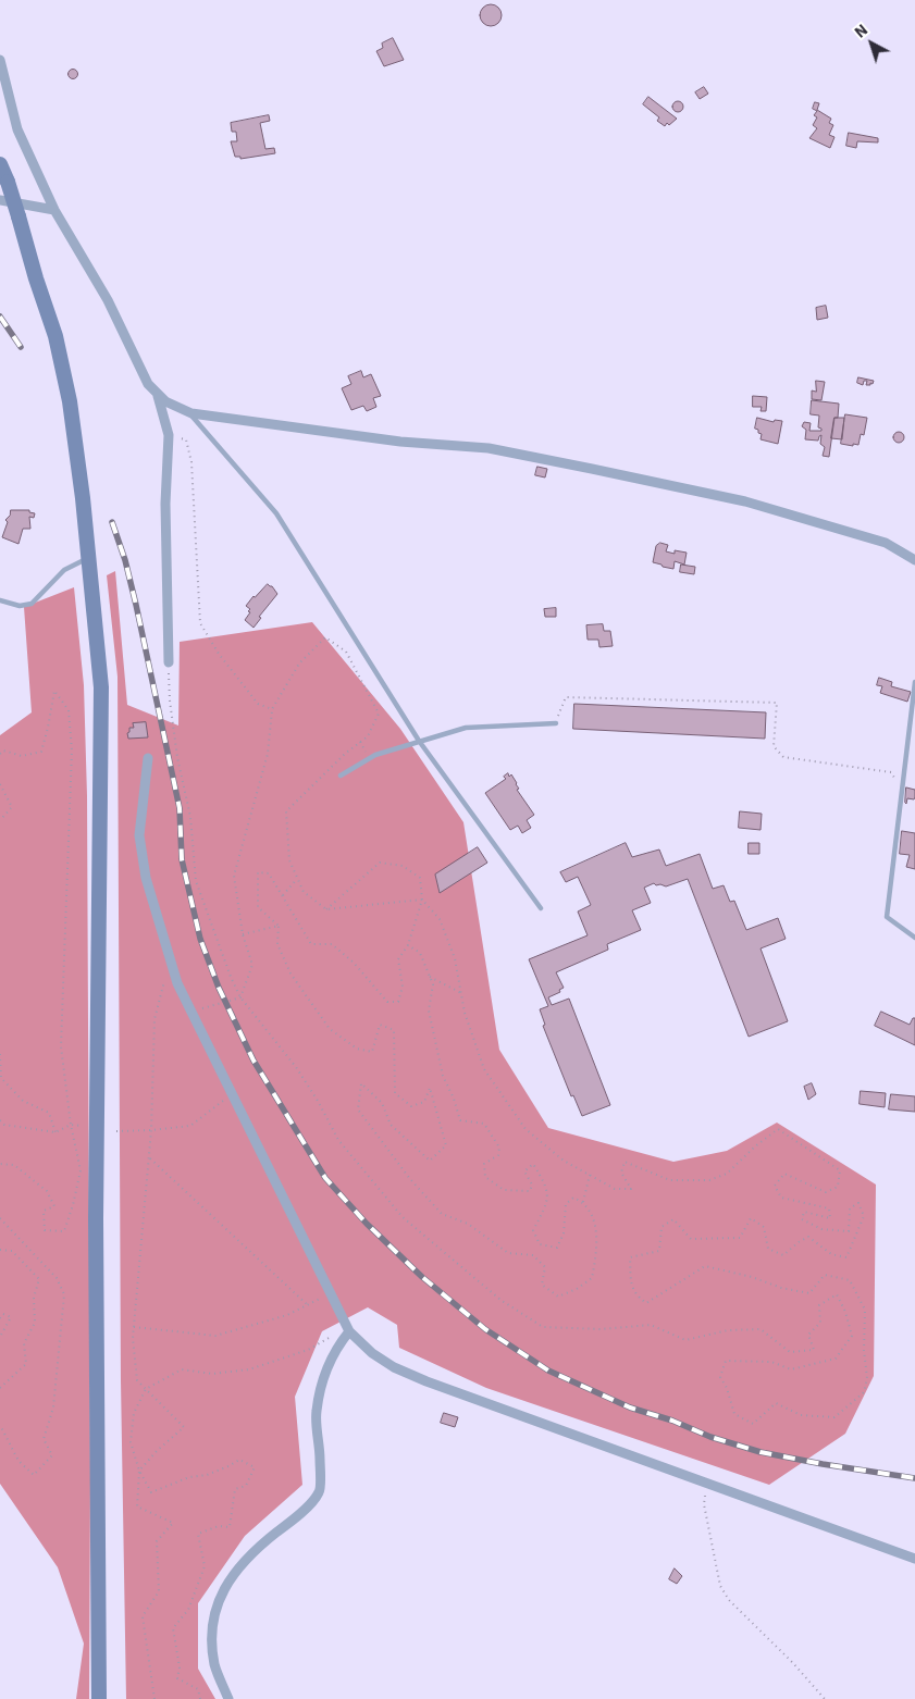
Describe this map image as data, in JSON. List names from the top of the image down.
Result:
{
  "north": "top left"
}
